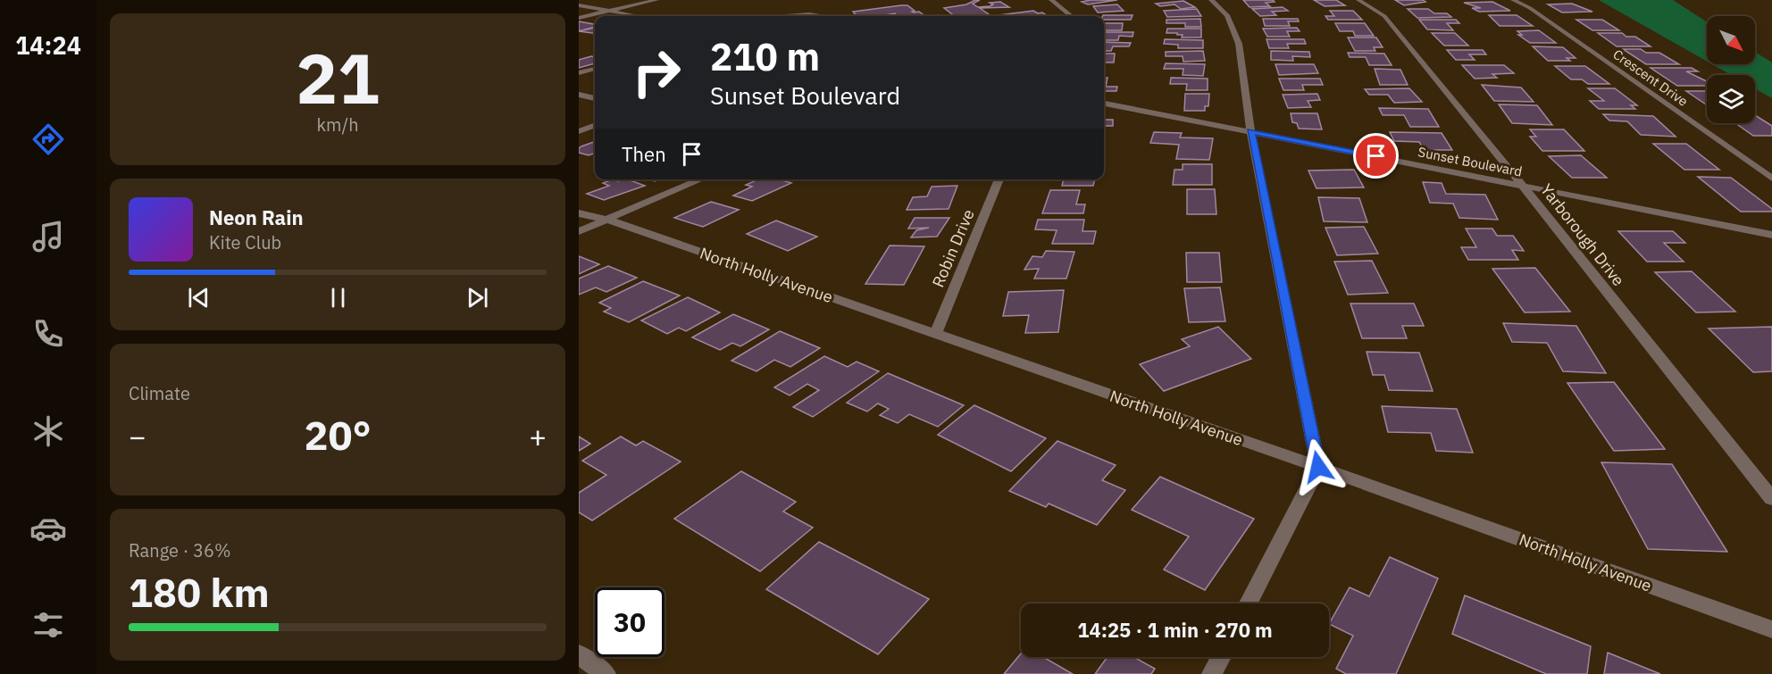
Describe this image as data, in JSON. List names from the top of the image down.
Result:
{
  "streets": {
    "street": [
      "Crescent Drive",
      "Sunset Boulevard",
      "Yarborough Drive",
      "Robin Drive",
      "North Holly Avenue"
    ]
  },
  "crossings": [
    ["Sunset Boulevard", "Yarborough Drive"],
    ["Robin Drive", "North Holly Avenue"]
  ],
  "north": "bottom right",
  "page": {
    "tabs": "14:24",
    "tile": [
      ["21", "km/h"],
      "Climate",
      ["Range · 36%", "180 km"]
    ],
    "turn": ["210 m", "Sunset Boulevard"],
    "then": "Then",
    "song": ["Neon Rain", "Kite Club"],
    "heat": ["−", "20°", "+"],
    "limit": "30",
    "trip": "14:25 · 1 min · 270 m"
  }
}
